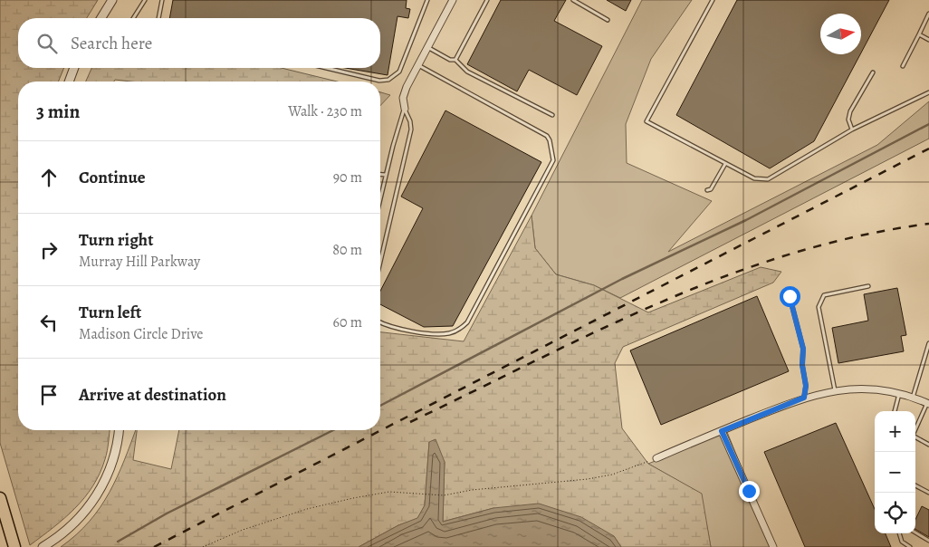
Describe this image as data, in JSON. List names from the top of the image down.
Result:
{
  "north": "right",
  "page": {
    "search": "Search here",
    "heading": ["3 min", "Walk · 230 m"],
    "list": [
      ["Continue", "90 m"],
      ["Turn right", "Murray Hill Parkway", "80 m"],
      ["Turn left", "Madison Circle Drive", "60 m"],
      "Arrive at destination"
    ],
    "map_buttons": ["+", "−"]
  }
}
